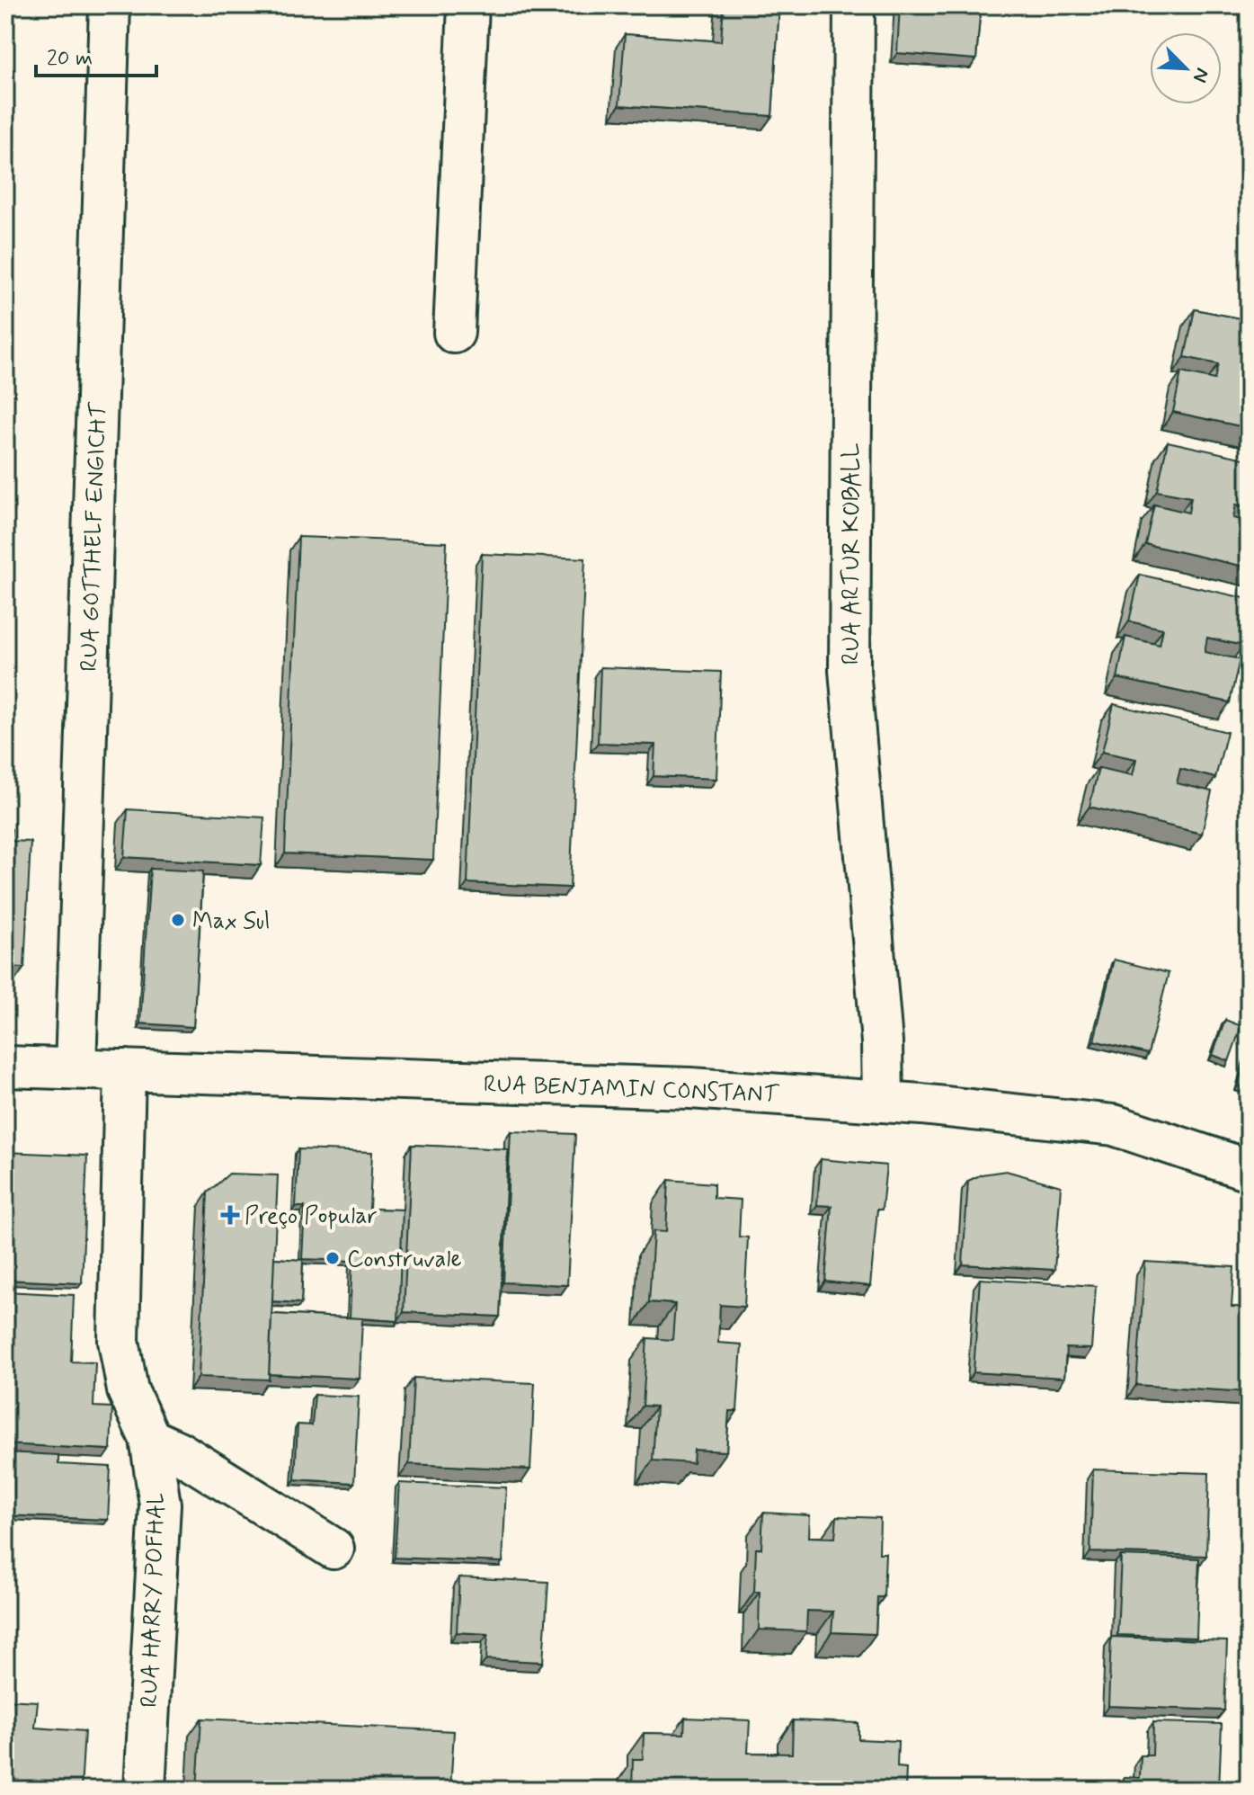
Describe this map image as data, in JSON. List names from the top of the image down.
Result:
{
  "streets": {
    "street": [
      "RUA GOTTHELF ENGICHT",
      "RUA ARTUR KOBALL",
      "RUA BENJAMIN CONSTANT",
      "RUA HARRY POFHAL"
    ]
  },
  "crossings": [
    ["RUA GOTTHELF ENGICHT", "RUA BENJAMIN CONSTANT"],
    ["RUA ARTUR KOBALL", "RUA BENJAMIN CONSTANT"],
    ["RUA BENJAMIN CONSTANT", "RUA HARRY POFHAL"]
  ],
  "places": {
    "other": ["Max Sul", "Construvale"],
    "health": ["Preço Popular"]
  },
  "scale_bar": "20 m",
  "north": "bottom right"
}
